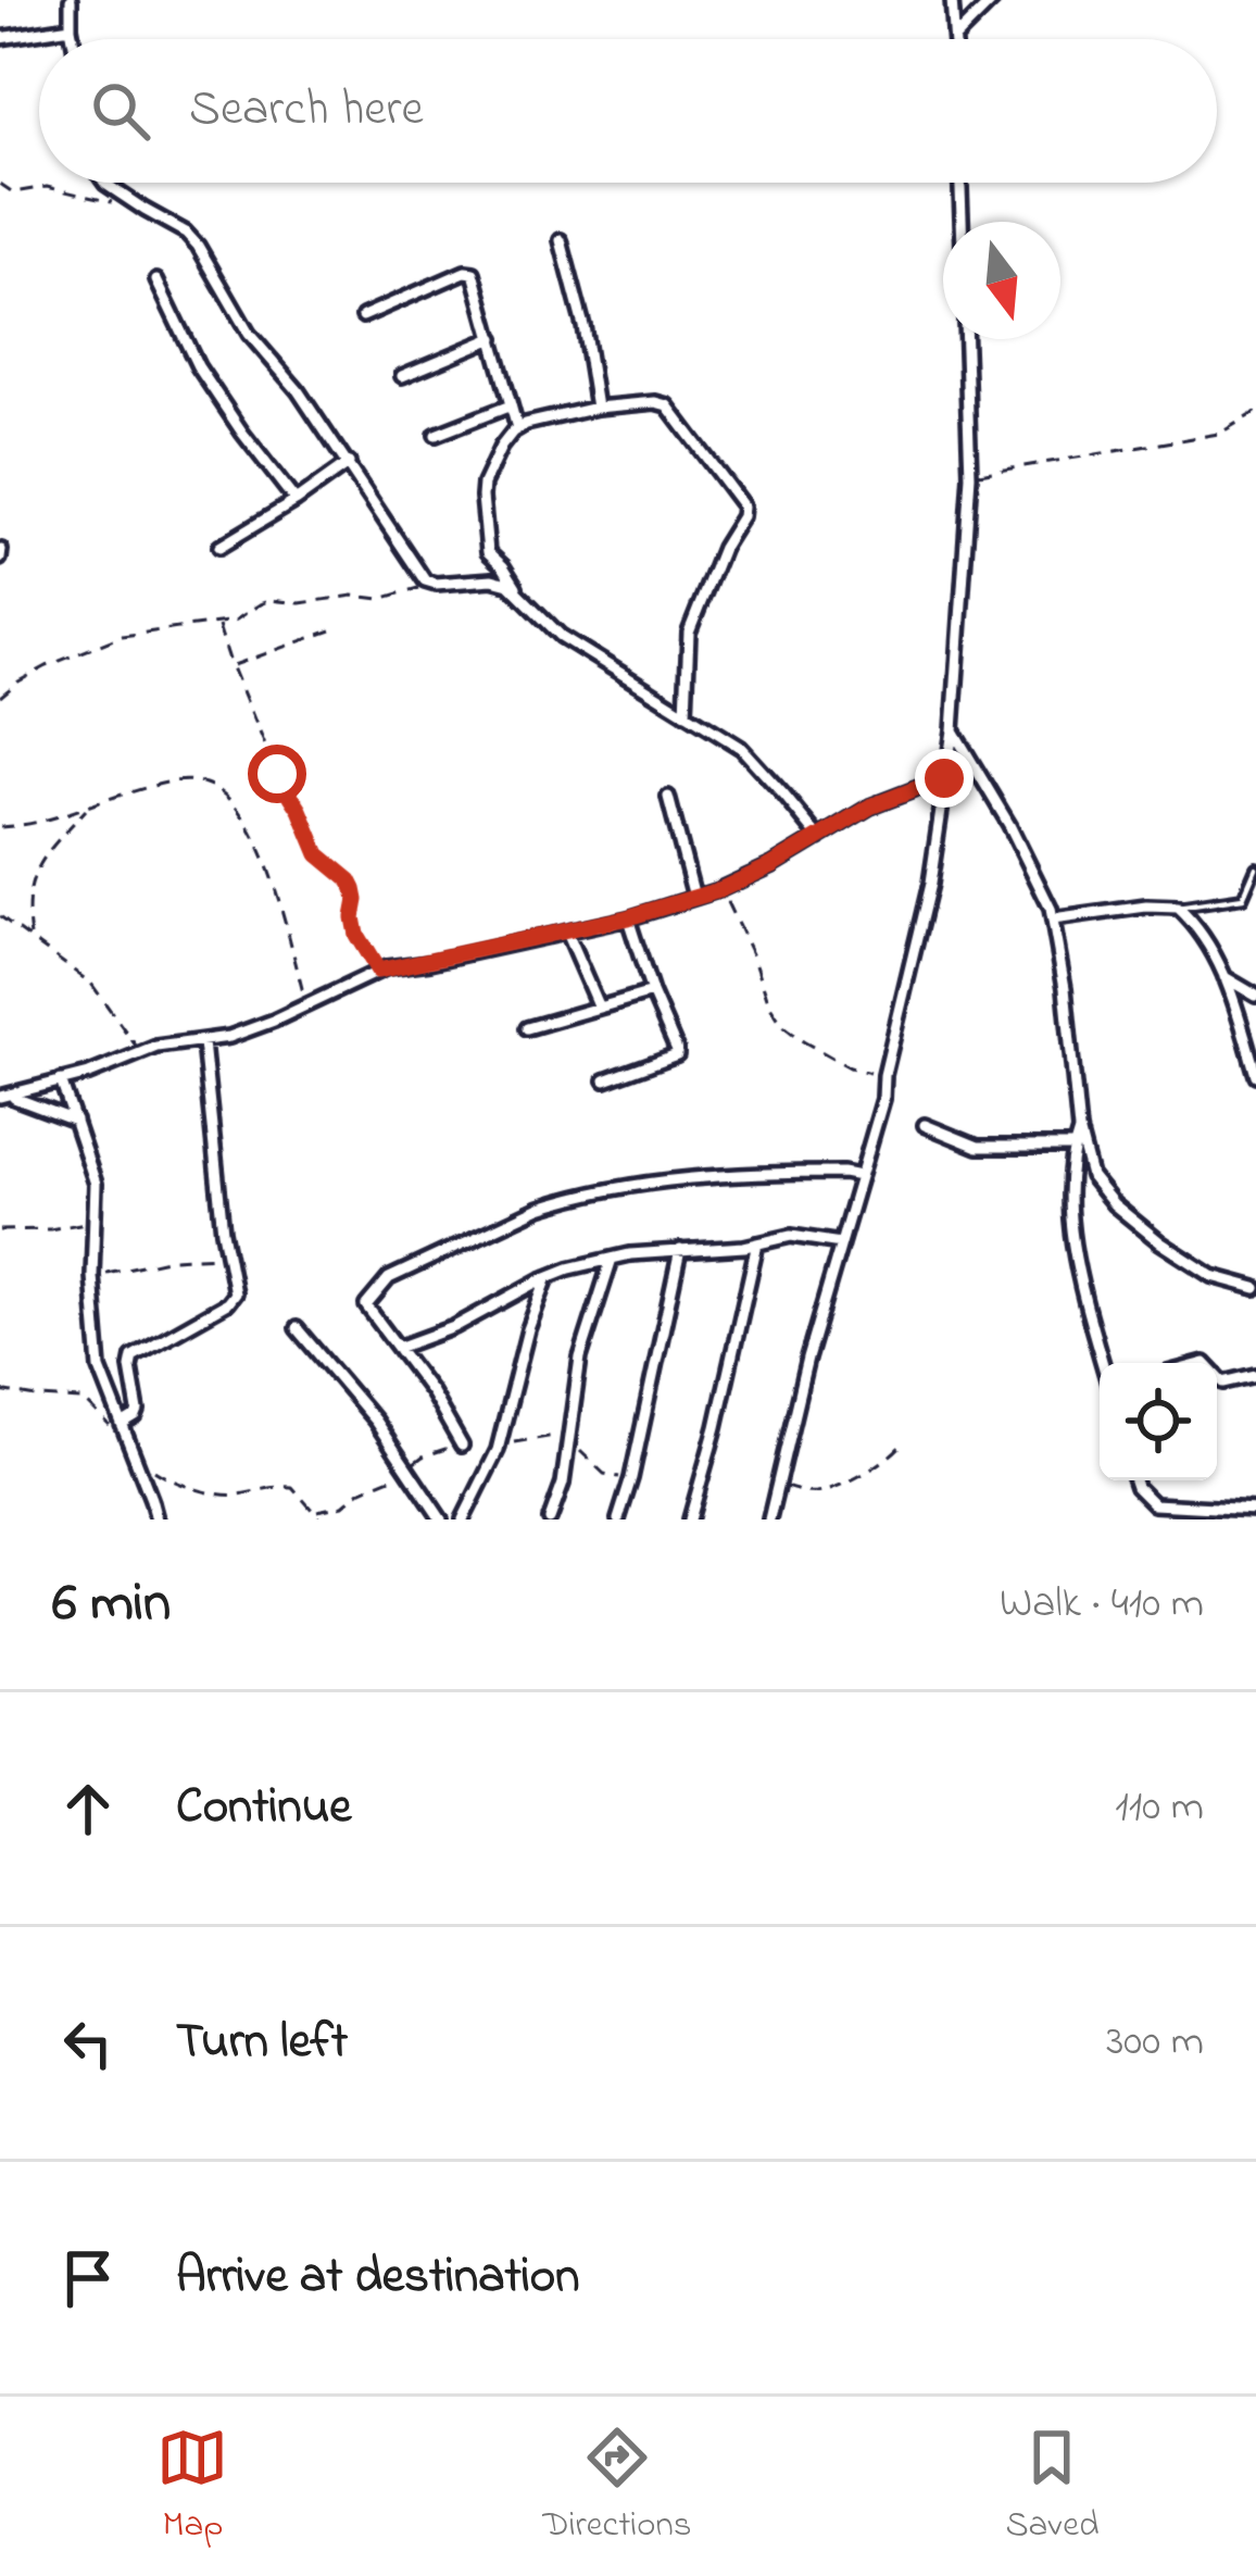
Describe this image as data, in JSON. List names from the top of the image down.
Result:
{
  "north": "bottom",
  "page": {
    "search": "Search here",
    "heading": ["6 min", "Walk · 410 m"],
    "list": [
      ["Continue", "110 m"],
      ["Turn left", "300 m"],
      "Arrive at destination"
    ],
    "nav": ["Map", "Directions", "Saved"]
  }
}
